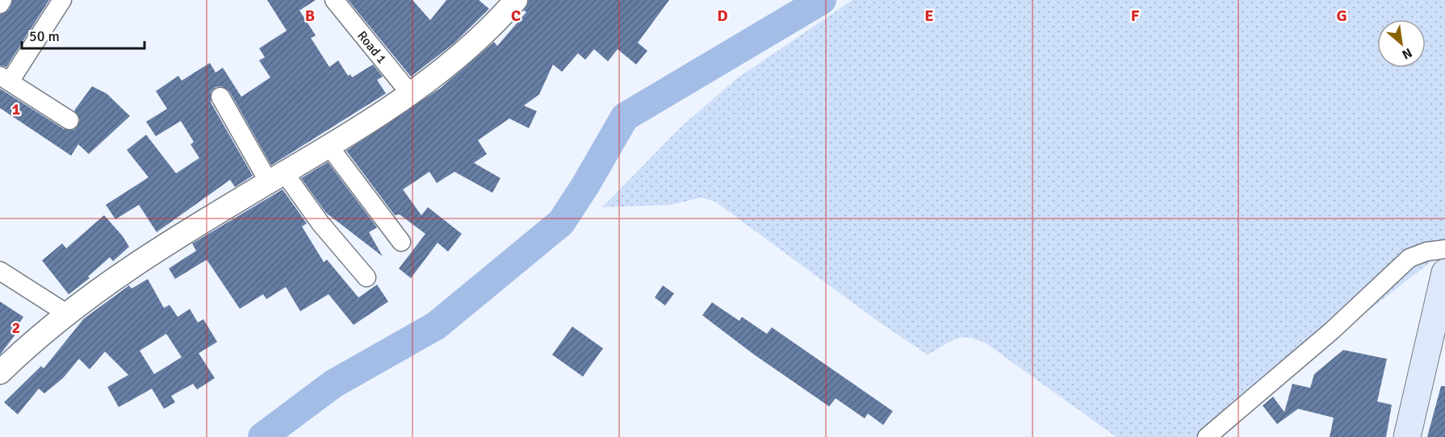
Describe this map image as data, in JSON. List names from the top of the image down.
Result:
{
  "streets": {
    "street": ["Road 1"]
  },
  "scale_bar": "50 m",
  "north": "bottom right",
  "grid": {
    "columns": [
      "B",
      "C",
      "D",
      "E",
      "F",
      "G"
    ],
    "rows": ["1", "2"]
  }
}
